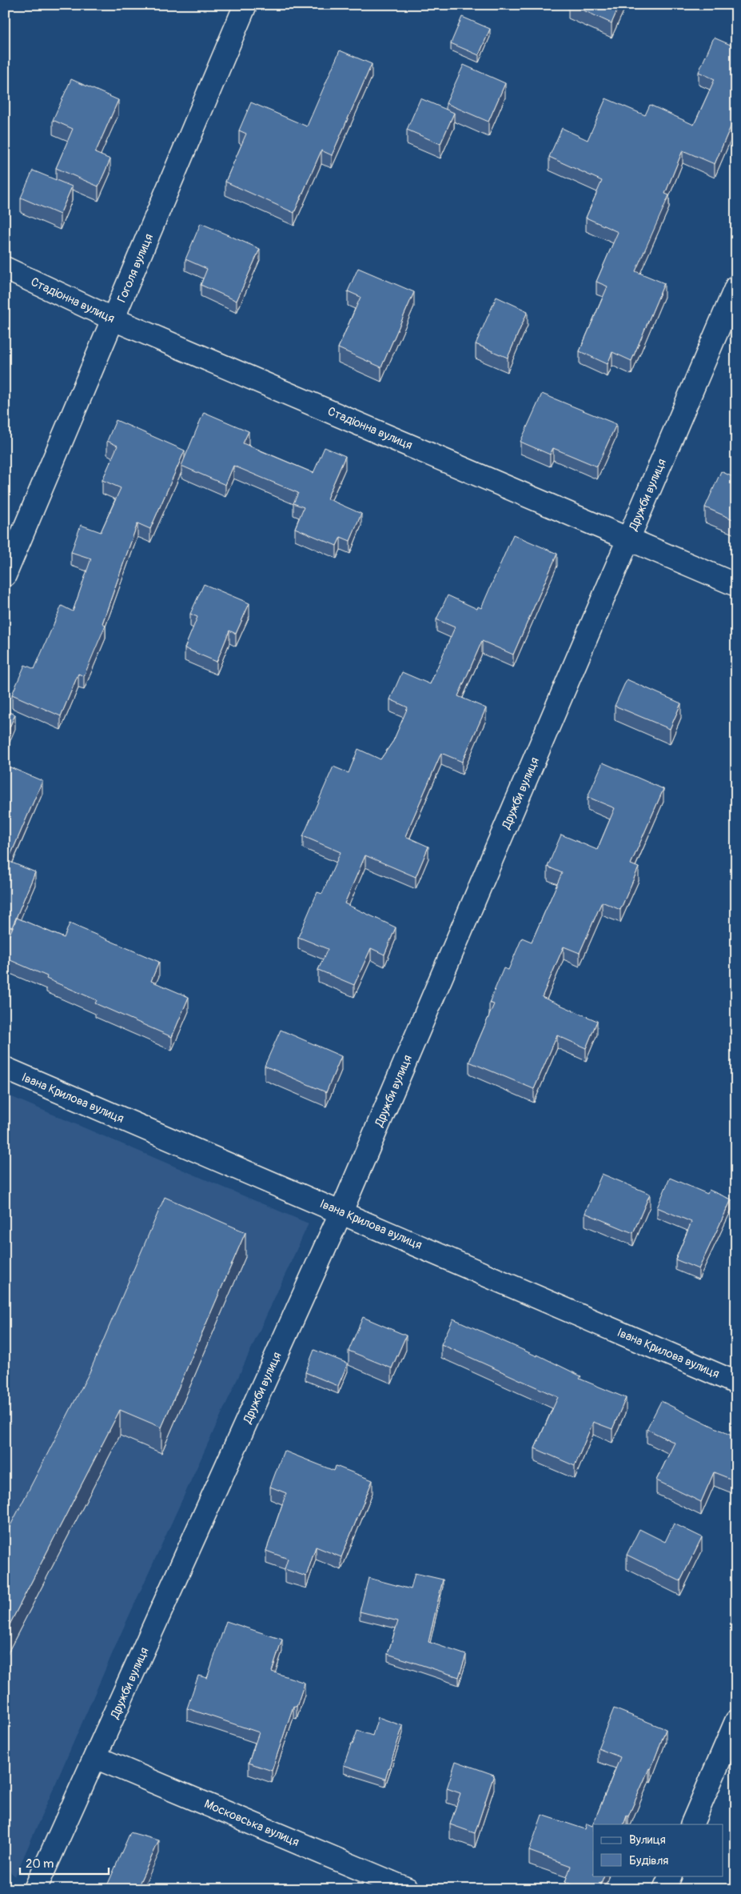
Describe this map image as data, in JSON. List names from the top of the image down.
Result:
{
  "streets": {
    "street": [
      "Гоголя вулиця",
      "Стадіонна вулиця",
      "Дружби вулиця",
      "Івана Крилова вулиця",
      "Московська вулиця"
    ]
  },
  "crossings": [
    ["Гоголя вулиця", "Стадіонна вулиця"],
    ["Стадіонна вулиця", "Дружби вулиця"],
    ["Дружби вулиця", "Івана Крилова вулиця"],
    ["Дружби вулиця", "Московська вулиця"]
  ],
  "legend": ["Вулиця", "Будівля"],
  "scale_bar": "20 m"
}
